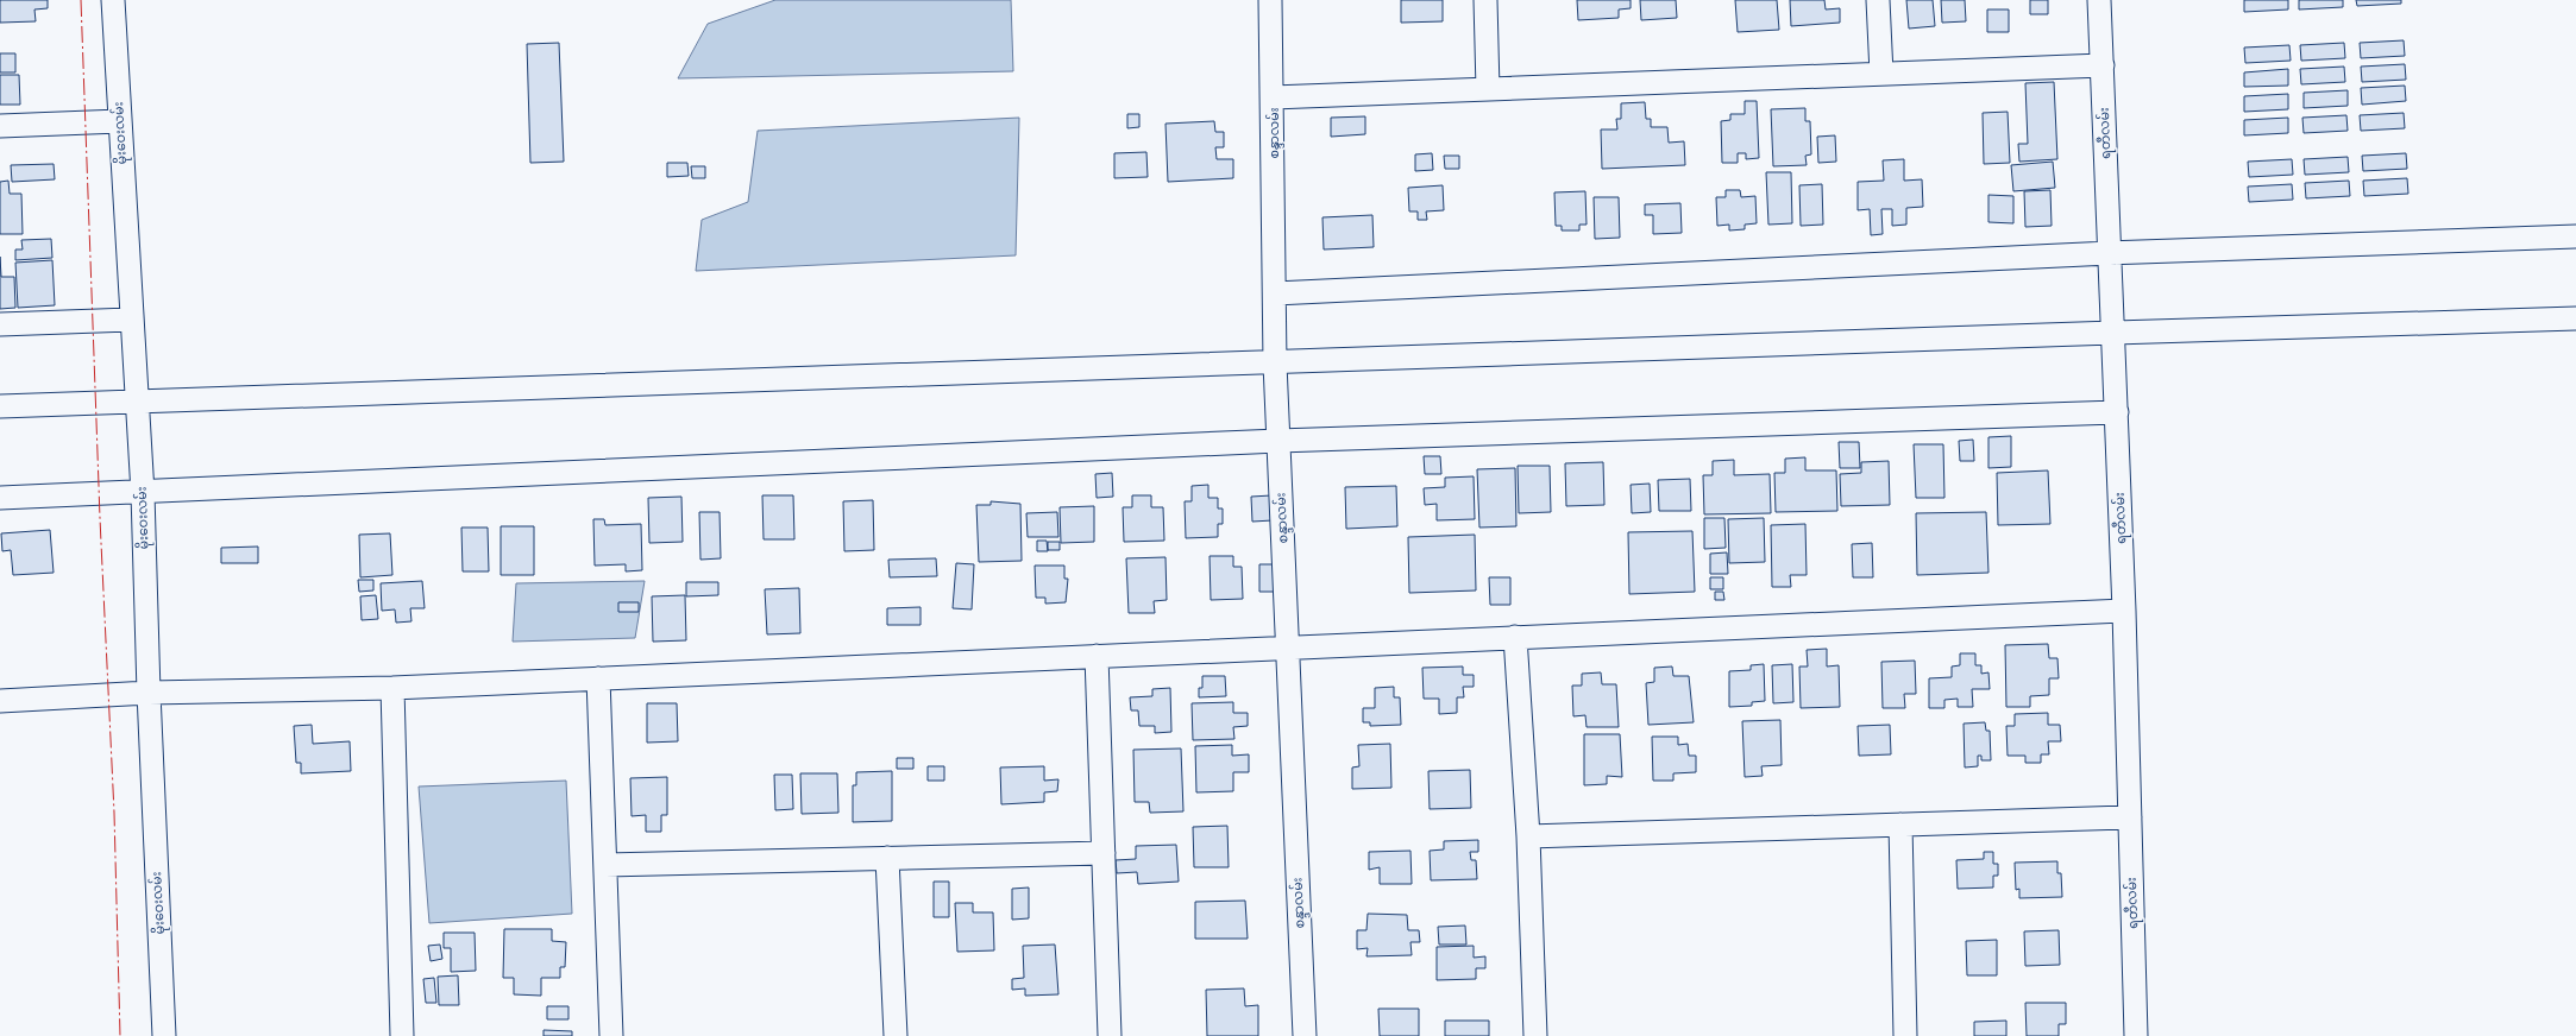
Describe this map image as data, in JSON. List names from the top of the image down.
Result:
{
  "streets": {
    "street": ["မိုးဝေးလမ်း", "စန္ဒာလမ်း", "ရတီလမ်း"]
  }
}
